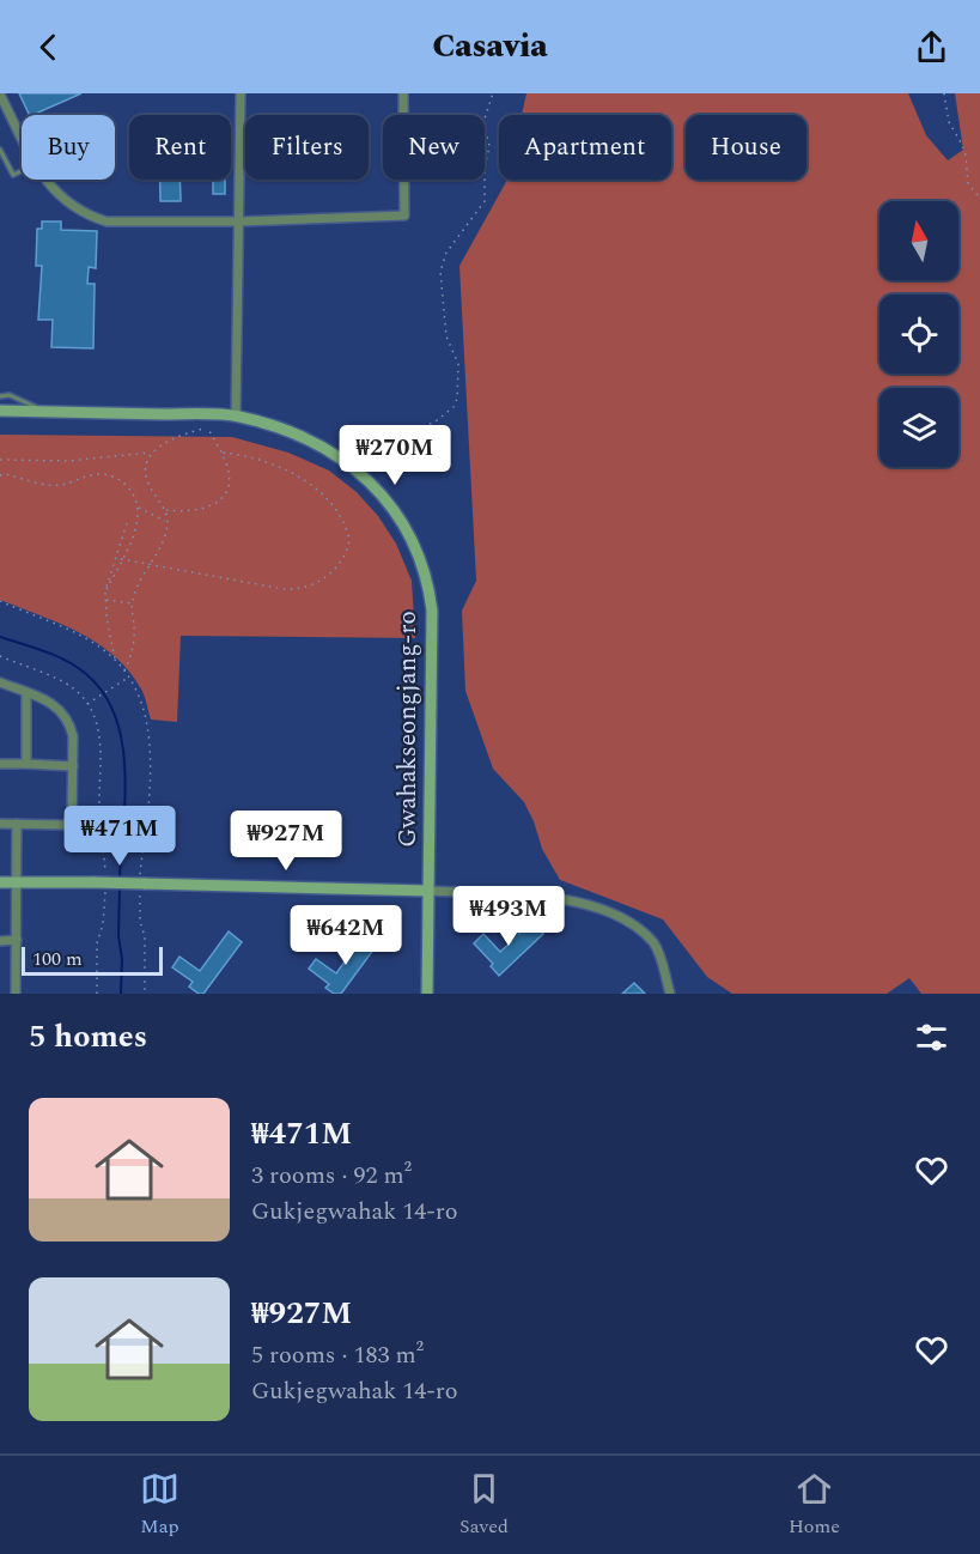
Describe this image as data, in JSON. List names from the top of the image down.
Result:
{
  "streets": {
    "street": ["Gwahakseongjang-ro"]
  },
  "scale_bar": "100 m",
  "north": "top",
  "page": {
    "header": "Casavia",
    "chip": [
      "Buy",
      "Rent",
      "Filters",
      "New",
      "Apartment",
      "House"
    ],
    "price": [
      "₩270M",
      "₩471M",
      "₩927M",
      "₩493M",
      "₩642M"
    ],
    "scale": "100 m",
    "heading": "5 homes",
    "list": [
      {
        "name": "₩471M",
        "note": "3 rooms · 92 m² · Gukjegwahak 14-ro"
      },
      {
        "name": "₩927M",
        "note": "5 rooms · 183 m² · Gukjegwahak 14-ro"
      }
    ],
    "tabs": ["Map", "Saved", "Home"]
  }
}
